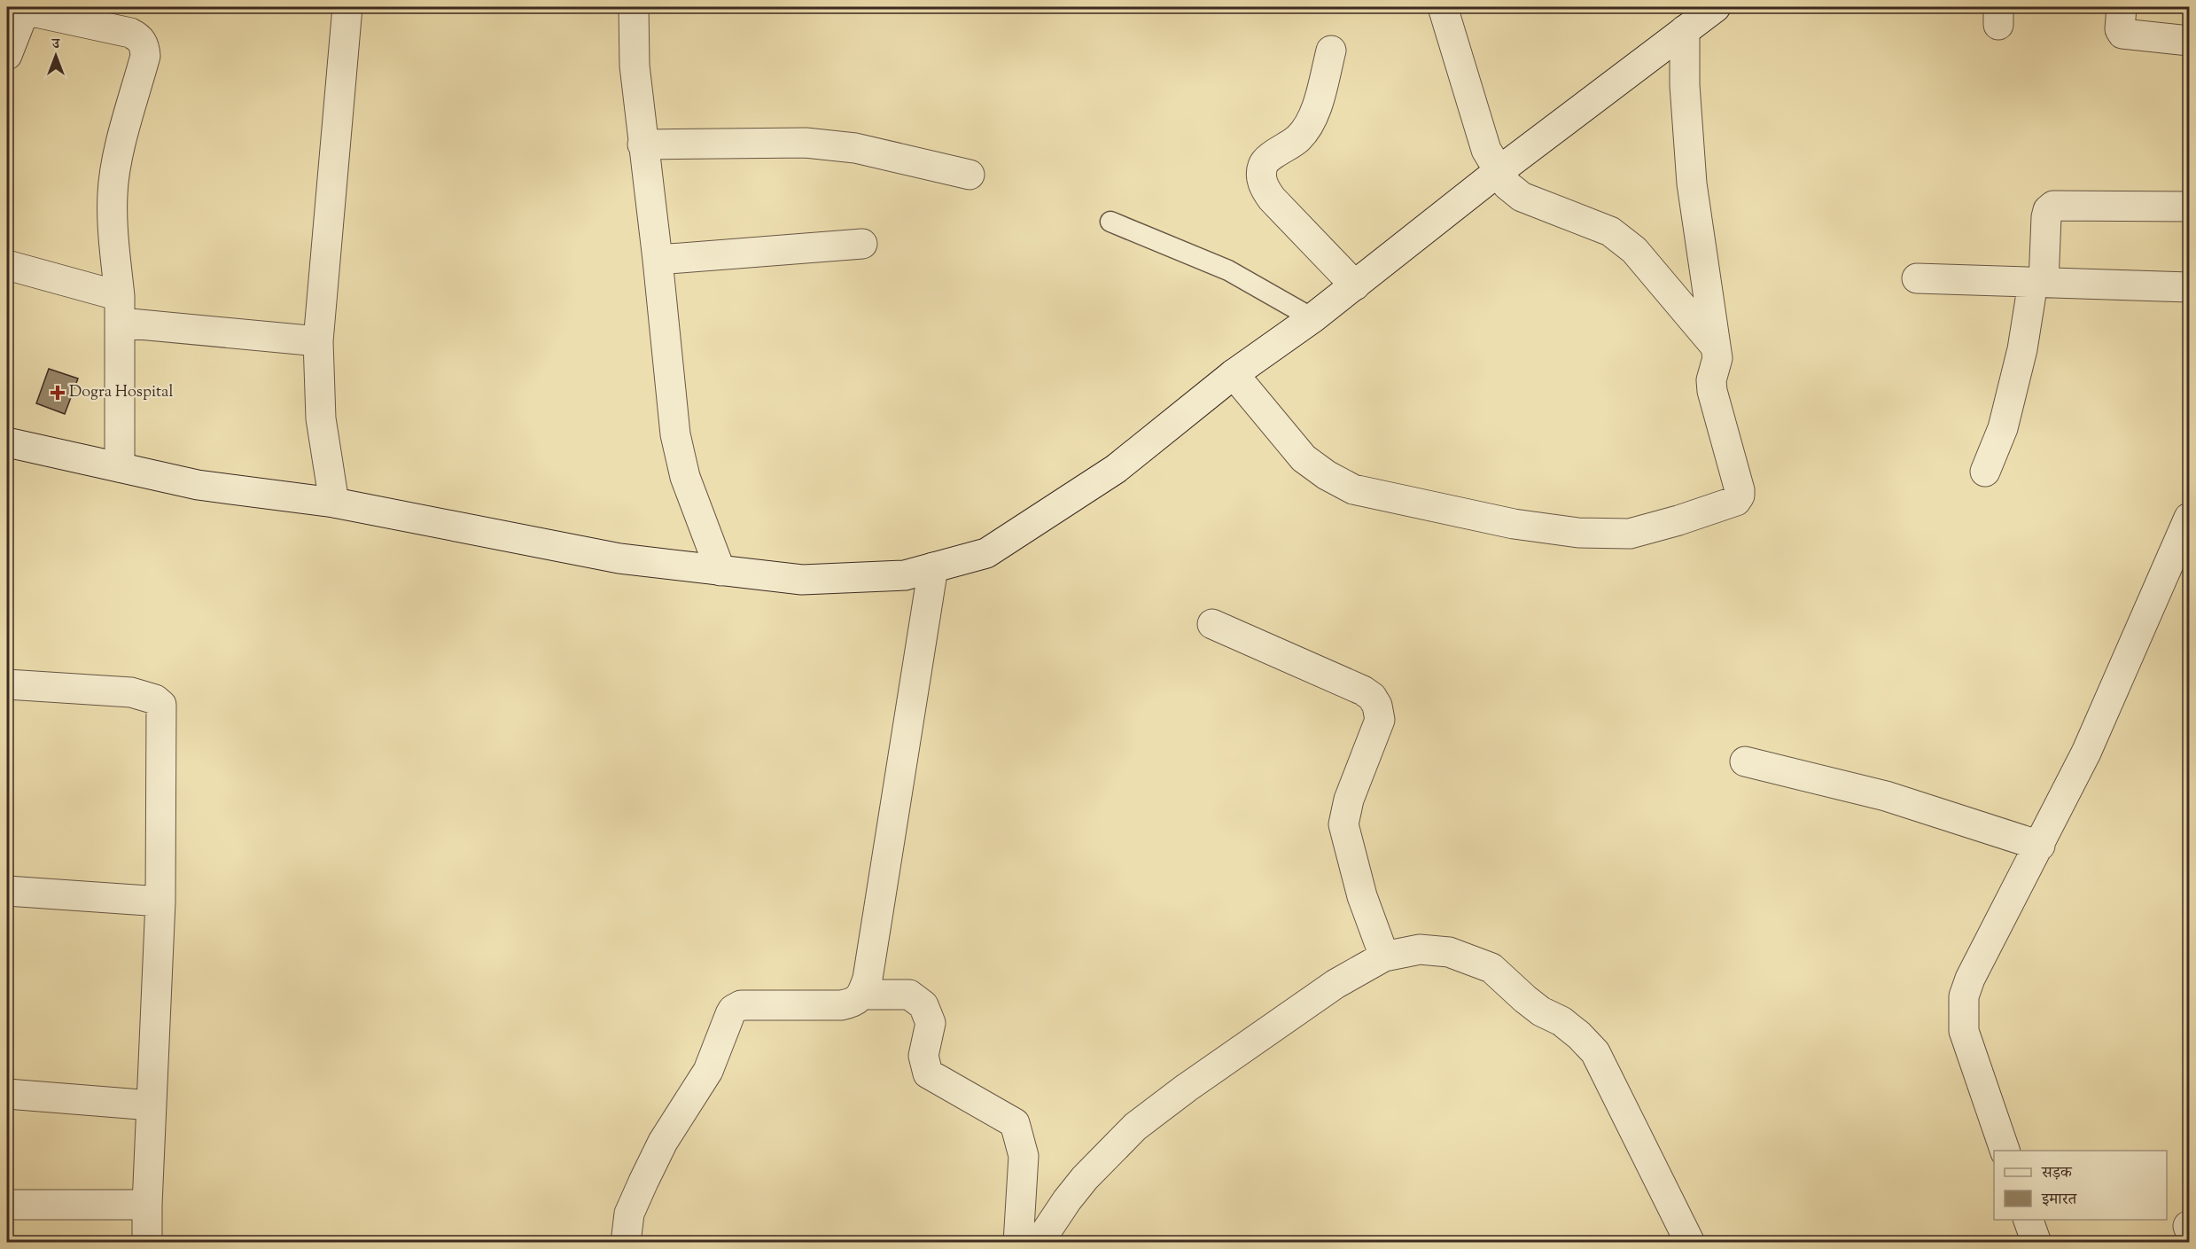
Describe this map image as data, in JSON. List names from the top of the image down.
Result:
{
  "places": {
    "health": ["Dogra Hospital"]
  },
  "legend": ["सड़क", "इमारत"],
  "north": "top"
}
